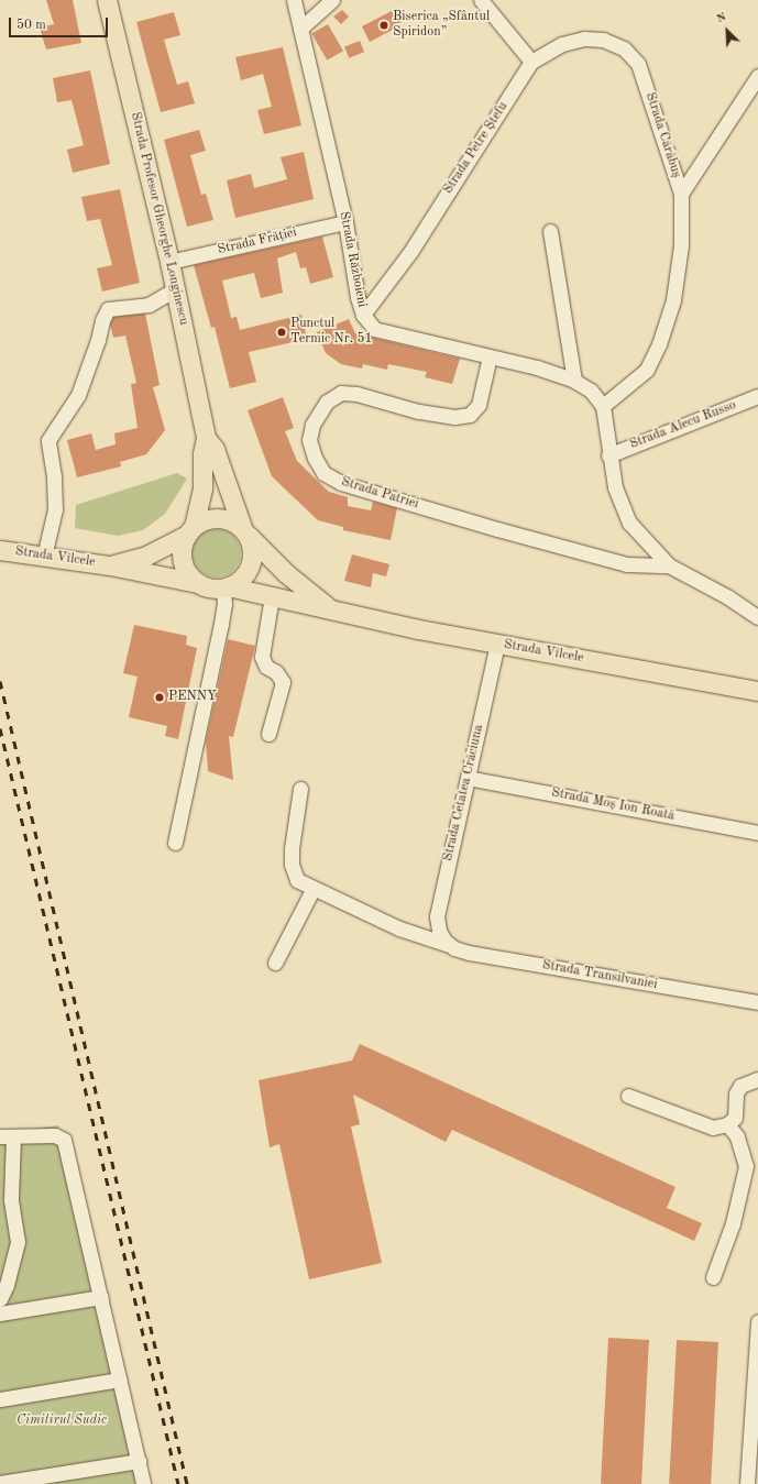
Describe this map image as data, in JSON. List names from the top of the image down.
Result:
{
  "streets": {
    "main road": ["Strada Profesor Gheorghe Longinescu", "Strada Vîlcele"],
    "street": [
      "Strada Cărăbuș",
      "Strada Petre Ștefu",
      "Strada Frăției",
      "Strada Războieni",
      "Strada Alecu Russo",
      "Strada Patriei",
      "Strada Cetatea Crăciuna",
      "Strada Moș Ion Roată",
      "Strada Transilvaniei"
    ]
  },
  "crossings": [
    ["Strada Cărăbuș", "Strada Petre Ștefu"],
    ["Strada Petre Ștefu", "Strada Războieni"],
    ["Strada Profesor Gheorghe Longinescu", "Strada Frăției"],
    ["Strada Profesor Gheorghe Longinescu", "Strada Vîlcele"],
    ["Strada Frăției", "Strada Războieni"],
    ["Strada Războieni", "Strada Patriei"],
    ["Strada Vîlcele", "Strada Cetatea Crăciuna"],
    ["Strada Cetatea Crăciuna", "Strada Moș Ion Roată"],
    ["Strada Cetatea Crăciuna", "Strada Transilvaniei"]
  ],
  "parks": ["Cimitirul Sudic"],
  "places": ["Biserica „Sfântul Spiridon”", "Punctul Termic Nr. 51", "PENNY"],
  "scale_bar": "50 m",
  "north": "top left"
}
